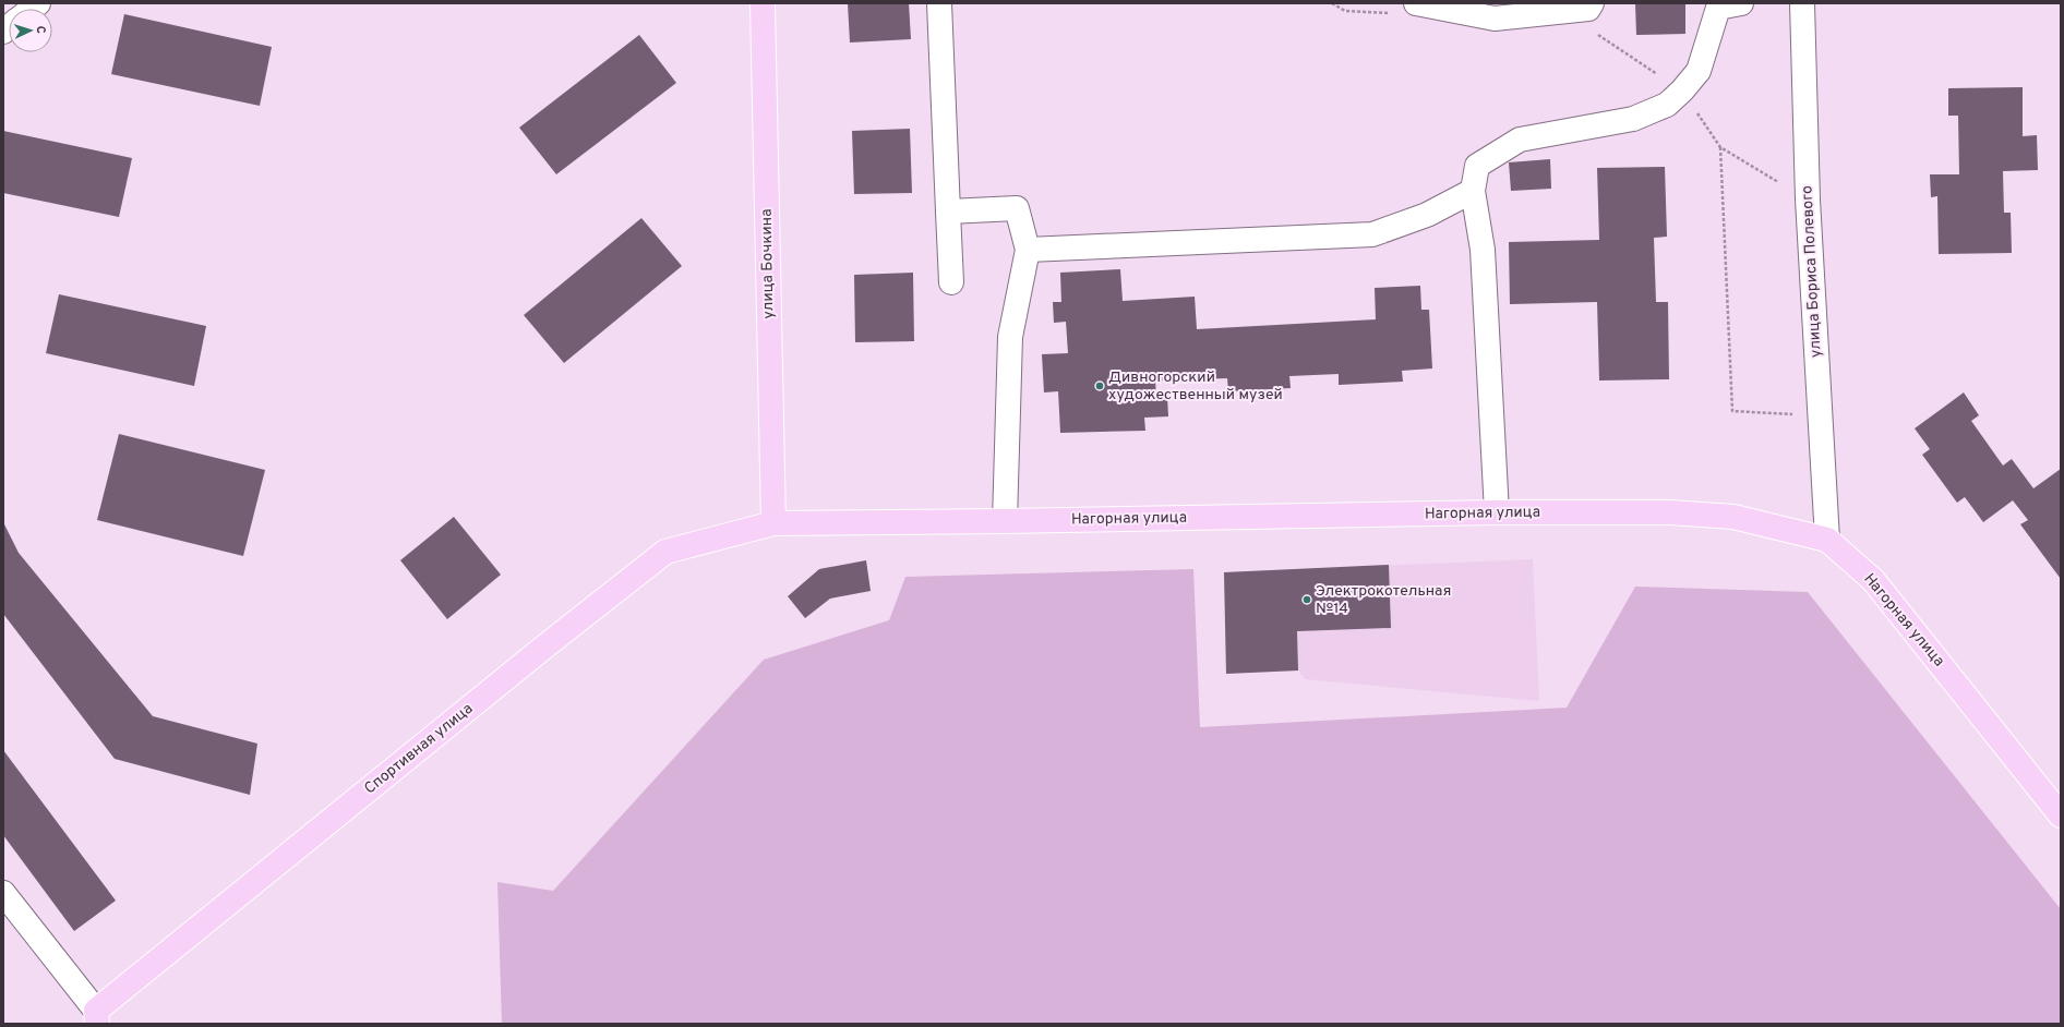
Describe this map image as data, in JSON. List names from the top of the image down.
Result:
{
  "streets": {
    "main road": ["улица Бочкина", "Нагорная улица", "Спортивная улица"],
    "street": ["улица Бориса Полевого"]
  },
  "crossings": [
    ["улица Бочкина", "Нагорная улица"],
    ["улица Бочкина", "Спортивная улица"],
    ["улица Бориса Полевого", "Нагорная улица"],
    ["Нагорная улица", "Спортивная улица"]
  ],
  "places": ["Дивногорский художественный музей", "Электрокотельная №14"],
  "north": "right"
}
